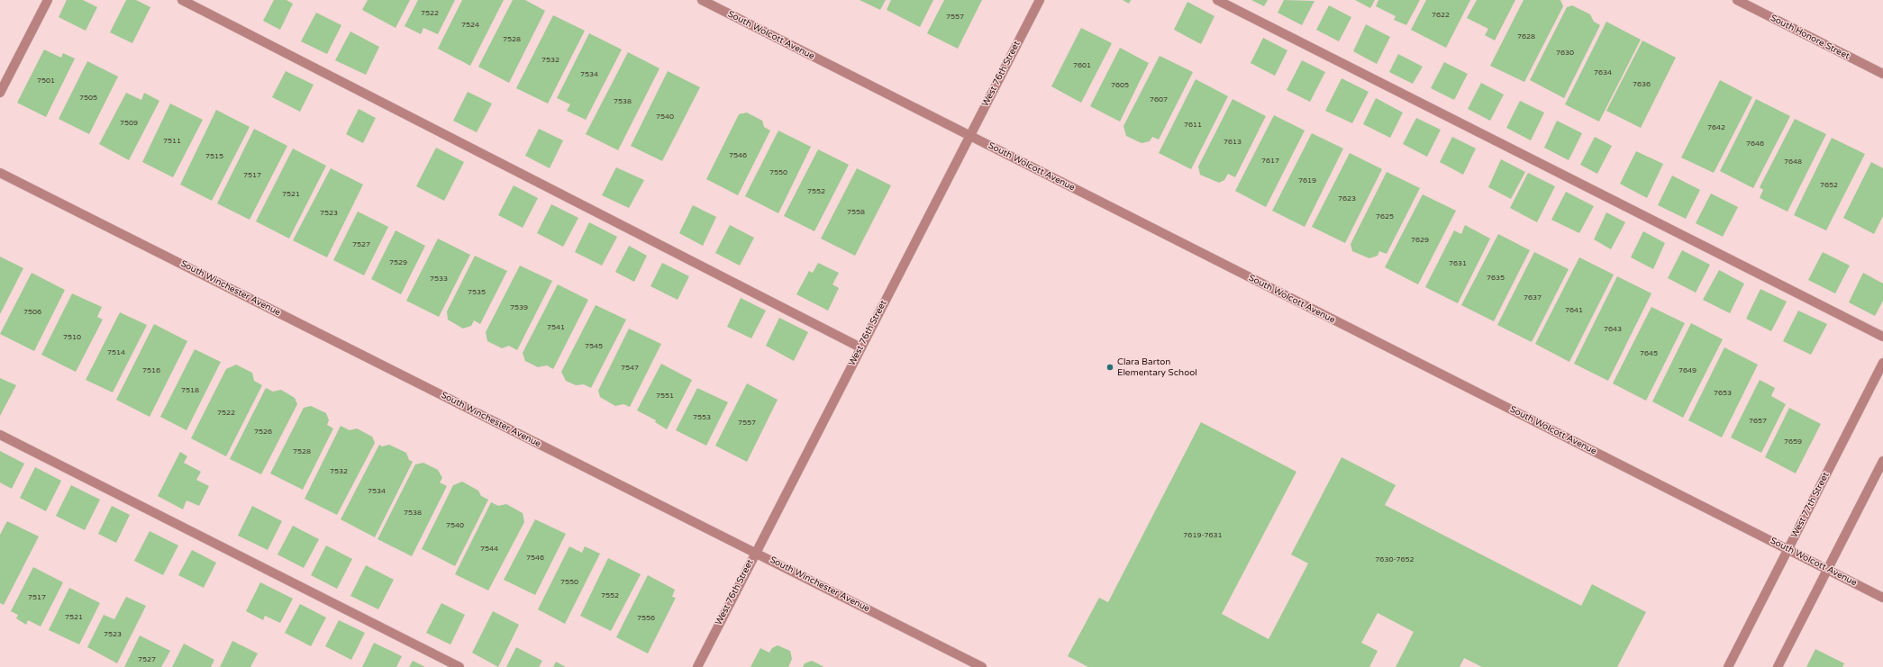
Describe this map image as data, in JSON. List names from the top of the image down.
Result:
{
  "streets": {
    "street": [
      "South Wolcott Avenue",
      "South Honore Street",
      "West 76th Street",
      "South Winchester Avenue",
      "West 77th Street"
    ]
  },
  "crossings": [
    ["South Wolcott Avenue", "West 76th Street"],
    ["South Wolcott Avenue", "West 77th Street"],
    ["West 76th Street", "South Winchester Avenue"]
  ],
  "places": ["Clara Barton Elementary School"],
  "house_numbers": [
    "7522",
    "7622",
    "7557",
    "7524",
    "7628",
    "7528",
    "7630",
    "7532",
    "7601",
    "7634",
    "7534",
    "7501",
    "7636",
    "7605",
    "7505",
    "7607",
    "7538",
    "7540",
    "7509",
    "7611",
    "7642",
    "7511",
    "7613",
    "7646",
    "7546",
    "7515",
    "7617",
    "7648",
    "7550",
    "7517",
    "7619",
    "7652",
    "7552",
    "7521",
    "7623",
    "7558",
    "7523",
    "7625",
    "7629",
    "7527",
    "7529",
    "7631",
    "7635",
    "7533",
    "7535",
    "7637",
    "7539",
    "7641",
    "7506",
    "7541",
    "7643",
    "7510",
    "7545",
    "7514",
    "7645",
    "7547",
    "7516",
    "7649",
    "7518",
    "7653",
    "7551",
    "7522",
    "7553",
    "7657",
    "7557",
    "7526",
    "7659",
    "7528",
    "7532",
    "7534",
    "7538",
    "7540",
    "7619-7631",
    "7544",
    "7546",
    "7630-7652",
    "7550",
    "7552",
    "7517",
    "7521",
    "7556",
    "7523",
    "7527"
  ]
}
